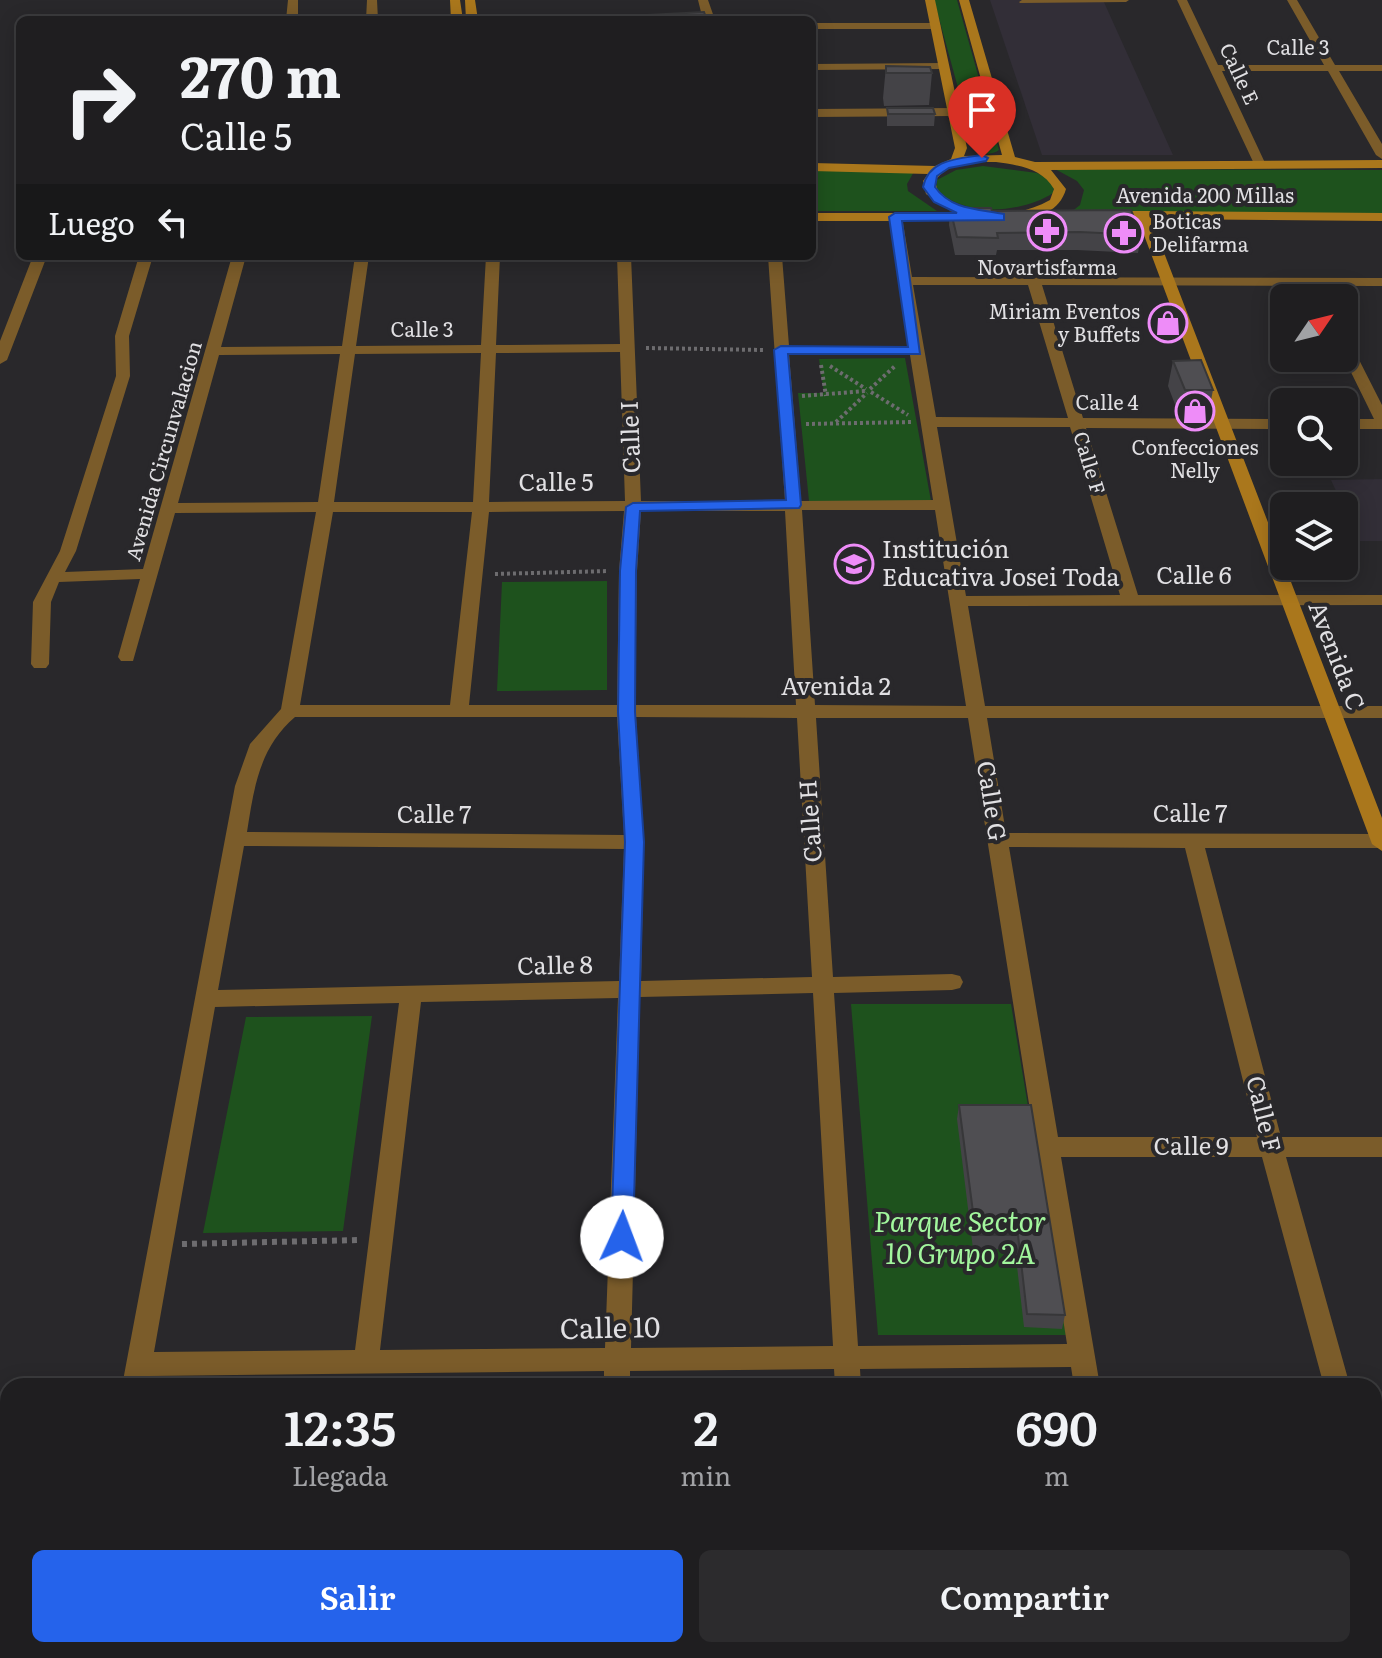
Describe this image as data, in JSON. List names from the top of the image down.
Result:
{
  "streets": {
    "street": [
      "Calle 3",
      "Calle E",
      "Avenida 200 Millas",
      "Calle 4",
      "Calle I",
      "Avenida Circunvalacion",
      "Calle F",
      "Calle 5",
      "Calle 6",
      "Avenida C",
      "Avenida 2",
      "Calle G",
      "Calle 7",
      "Calle H",
      "Calle 8",
      "Calle 9",
      "Calle 10"
    ]
  },
  "crossings": [
    ["Calle 3", "Calle E"],
    ["Calle 3", "Calle I"],
    ["Calle 3", "Avenida Circunvalacion"],
    ["Calle E", "Avenida 200 Millas"],
    ["Avenida 200 Millas", "Avenida C"],
    ["Calle 4", "Calle F"],
    ["Calle 4", "Avenida C"],
    ["Calle 4", "Calle G"],
    ["Calle I", "Calle 5"],
    ["Calle I", "Avenida 2"],
    ["Calle I", "Calle 7"],
    ["Calle I", "Calle 8"],
    ["Calle I", "Calle 10"],
    ["Avenida Circunvalacion", "Calle 5"],
    ["Calle F", "Calle 6"],
    ["Calle F", "Calle 7"],
    ["Calle F", "Calle 9"],
    ["Calle 5", "Calle G"],
    ["Calle 5", "Calle H"],
    ["Calle 6", "Avenida C"],
    ["Calle 6", "Calle G"],
    ["Avenida C", "Avenida 2"],
    ["Avenida C", "Calle 7"],
    ["Avenida 2", "Calle G"],
    ["Avenida 2", "Calle H"],
    ["Calle G", "Calle 7"],
    ["Calle G", "Calle 9"],
    ["Calle G", "Calle 10"],
    ["Calle H", "Calle 8"],
    ["Calle H", "Calle 10"]
  ],
  "parks": ["Parque Sector 10 Grupo 2A"],
  "places": {
    "pharmacy": ["Novartisfarma", "Boticas Delifarma"],
    "shop": ["Miriam Eventos y Buffets", "Confecciones Nelly"],
    "school or university": ["Institución Educativa Josei Toda"]
  },
  "north": "top right",
  "page": {
    "turn": ["270 m", "Calle 5"],
    "then": "Luego",
    "eta": [
      "12:35",
      "Llegada",
      "2",
      "min",
      "690",
      "m"
    ],
    "buttons": ["Salir", "Compartir"]
  }
}
